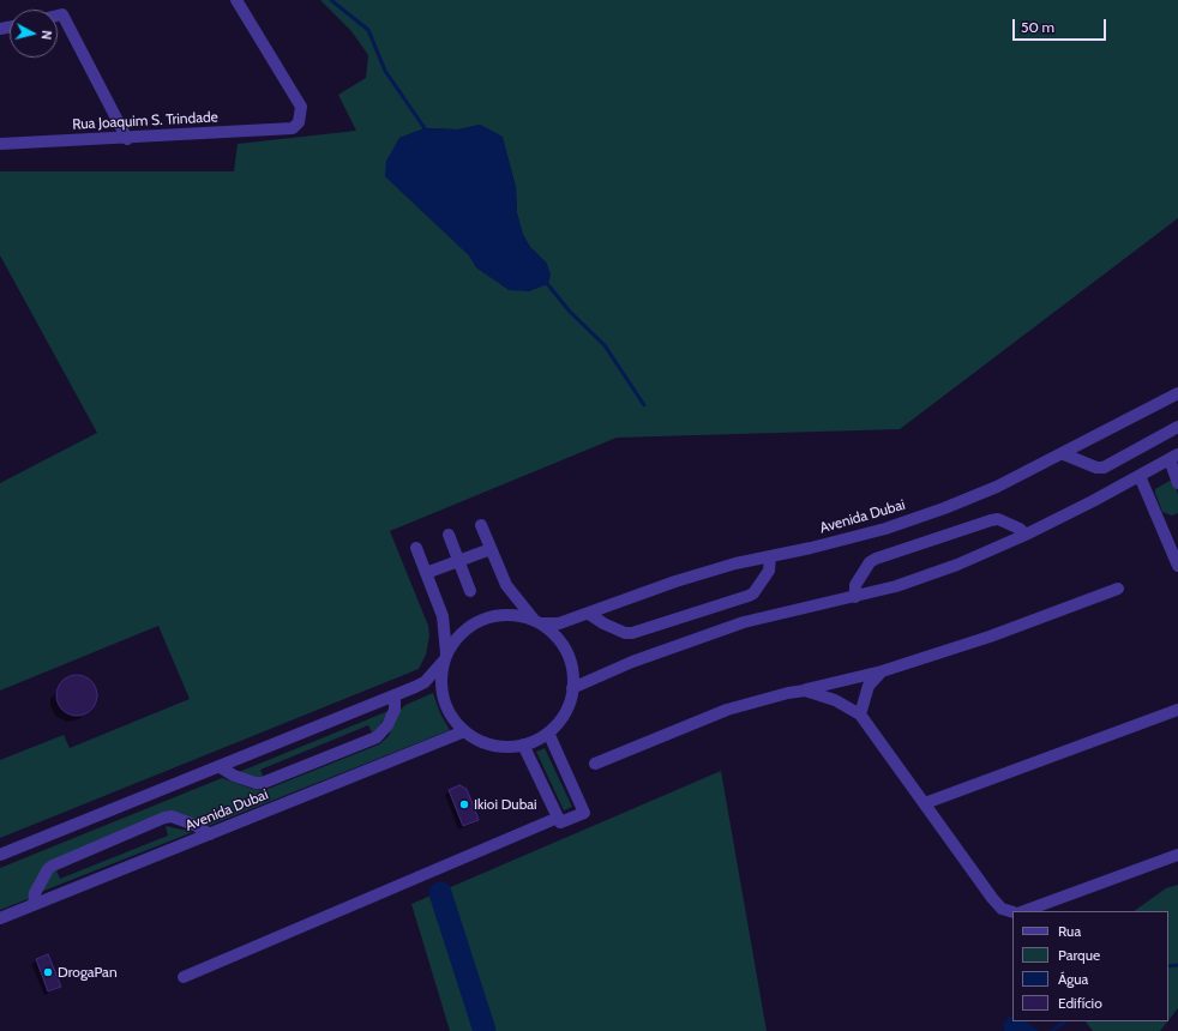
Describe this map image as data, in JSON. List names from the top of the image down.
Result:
{
  "streets": {
    "street": ["Rua Joaquim S. Trindade", "Avenida Dubai"]
  },
  "places": ["Ikioi Dubai", "DrogaPan"],
  "legend": [
    "Rua",
    "Parque",
    "Água",
    "Edifício"
  ],
  "scale_bar": "50 m",
  "north": "right"
}
